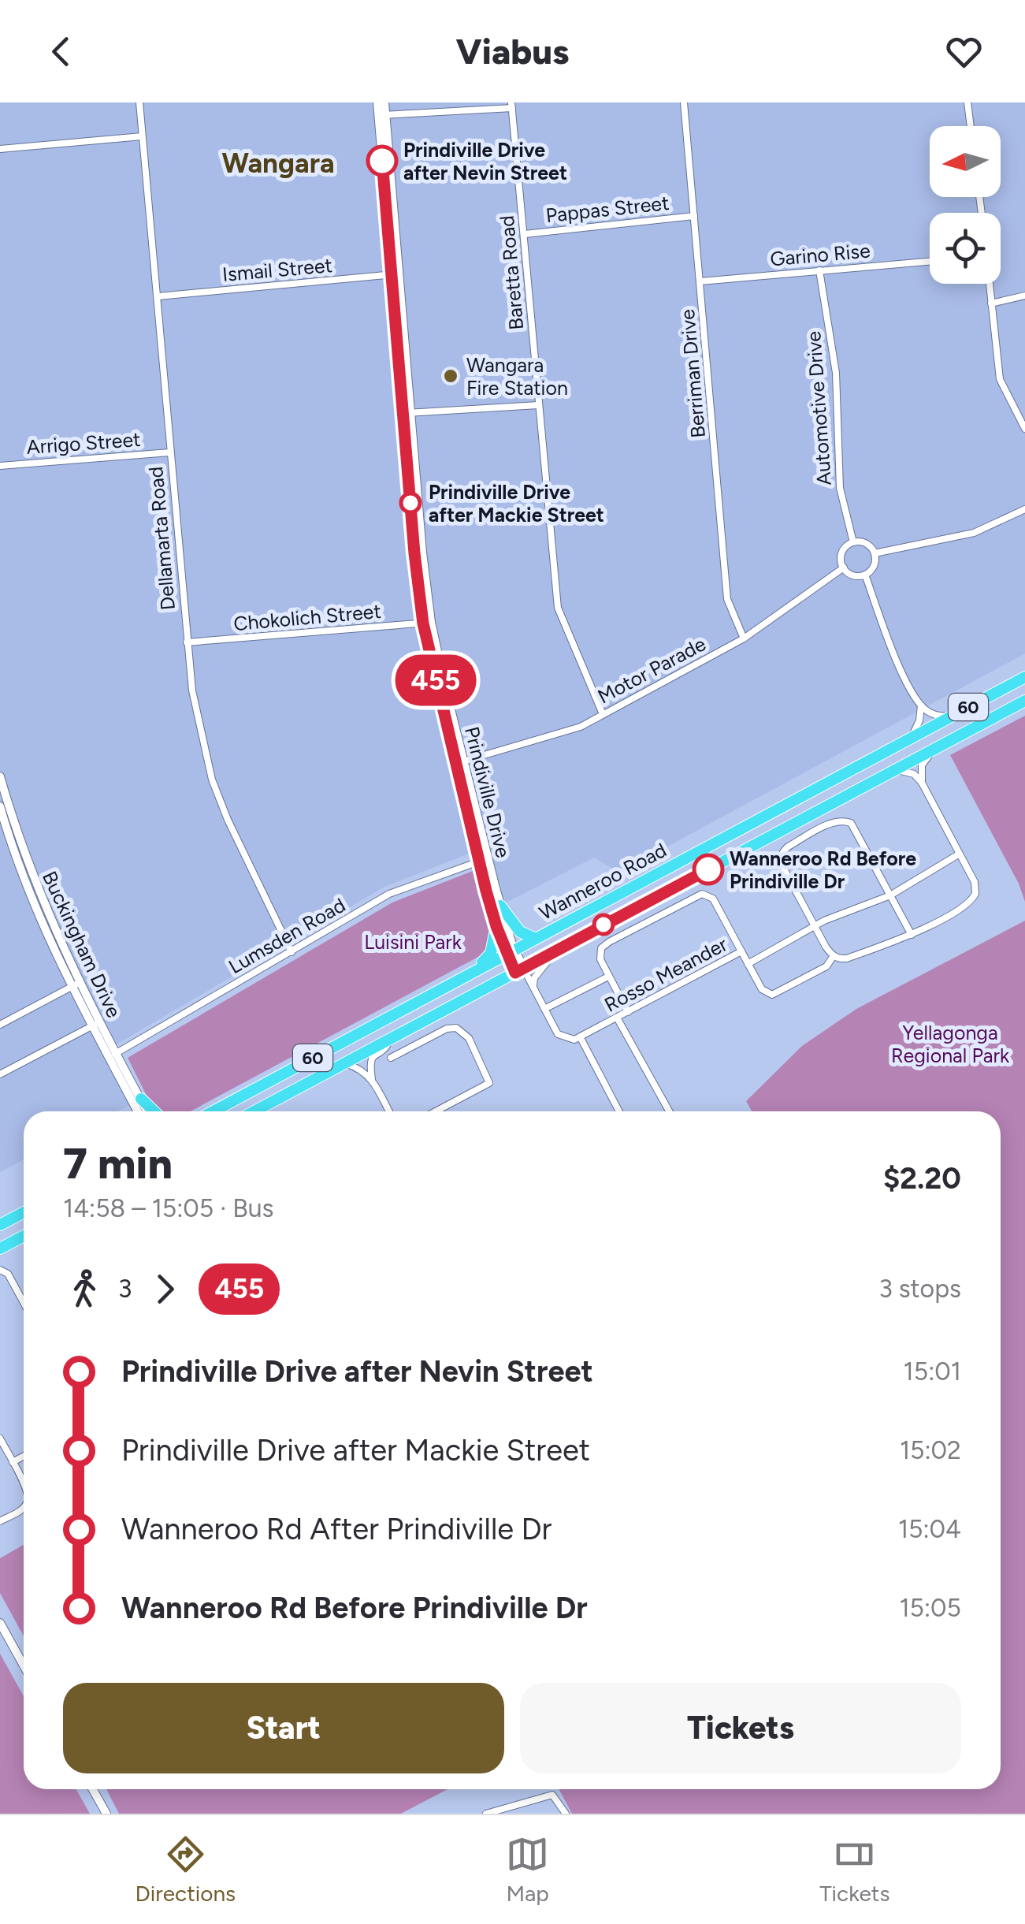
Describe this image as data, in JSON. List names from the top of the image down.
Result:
{
  "streets": {
    "highway": ["60", "Wanneroo Road"],
    "street": [
      "Pappas Street",
      "Garino Rise",
      "Ismail Street",
      "Baretta Road",
      "Berriman Drive",
      "Automotive Drive",
      "Arrigo Street",
      "Dellamarta Road",
      "Chokolich Street",
      "Motor Parade",
      "Prindiville Drive",
      "Lumsden Road",
      "Buckingham Drive",
      "Rosso Meander"
    ]
  },
  "crossings": [
    ["Pappas Street", "Baretta Road"],
    ["Pappas Street", "Berriman Drive"],
    ["Garino Rise", "Berriman Drive"],
    ["Garino Rise", "Automotive Drive"],
    ["Ismail Street", "Dellamarta Road"],
    ["Ismail Street", "Prindiville Drive"],
    ["Baretta Road", "Motor Parade"],
    ["Berriman Drive", "Motor Parade"],
    ["Automotive Drive", "Motor Parade"],
    ["Arrigo Street", "Dellamarta Road"],
    ["Dellamarta Road", "Chokolich Street"],
    ["Dellamarta Road", "Lumsden Road"],
    ["Chokolich Street", "Prindiville Drive"],
    ["Motor Parade", "Prindiville Drive"],
    ["Prindiville Drive", "Wanneroo Road"],
    ["Prindiville Drive", "Lumsden Road"],
    ["Lumsden Road", "Buckingham Drive"]
  ],
  "districts": ["Wangara"],
  "parks": ["Luisini Park", "Yellagonga Regional Park"],
  "places": [
    "Prindiville Drive after Nevin Street",
    "Wangara Fire Station",
    "Prindiville Drive after Mackie Street",
    "Wanneroo Rd Before Prindiville Dr"
  ],
  "lines": ["bus line 455"],
  "north": "left",
  "page": {
    "header": "Viabus",
    "on_map": "455",
    "heading": ["7 min", "14:58 – 15:05 · Bus", "$2.20"],
    "legs": ["3", "455", "3 stops"],
    "list": [
      {
        "name": "Prindiville Drive after Nevin Street",
        "value": "15:01"
      },
      {
        "name": "Prindiville Drive after Mackie Street",
        "value": "15:02"
      },
      {
        "name": "Wanneroo Rd After Prindiville Dr",
        "value": "15:04"
      },
      {
        "name": "Wanneroo Rd Before Prindiville Dr",
        "value": "15:05"
      }
    ],
    "buttons": ["Start", "Tickets"],
    "tabs": ["Directions", "Map", "Tickets"]
  }
}
